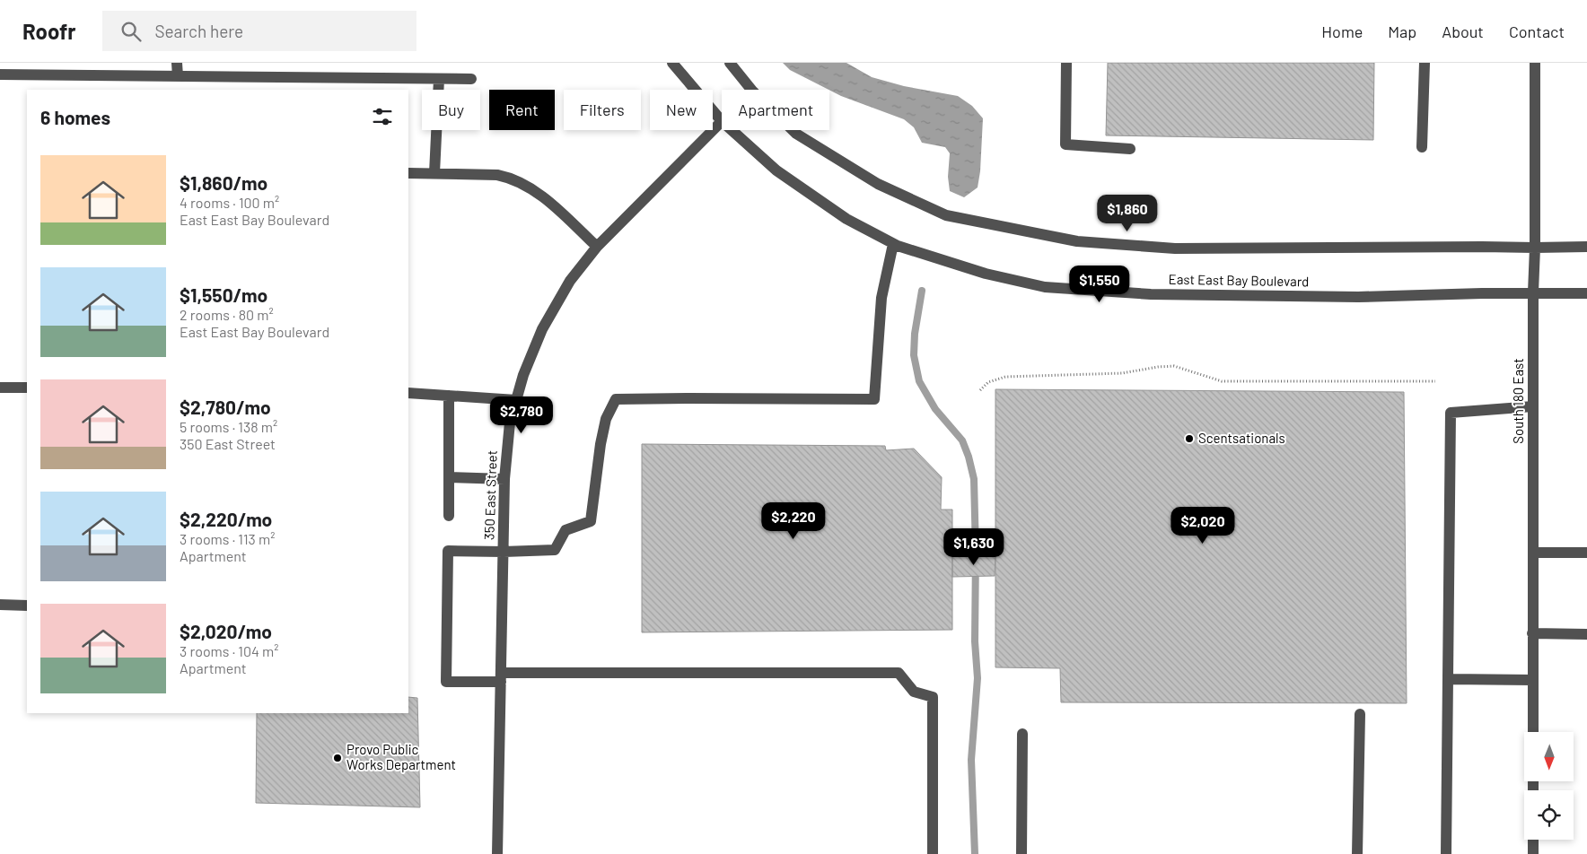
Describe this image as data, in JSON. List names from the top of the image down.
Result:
{
  "streets": {
    "street": ["East East Bay Boulevard", "South 180 East", "350 East Street"]
  },
  "crossings": [
    ["East East Bay Boulevard", "South 180 East"],
    ["East East Bay Boulevard", "350 East Street"]
  ],
  "places": ["Scentsationals", "Provo Public Works Department"],
  "north": "bottom",
  "page": {
    "header": "Roofr",
    "search": "Search here",
    "nav": [
      "Home",
      "Map",
      "About",
      "Contact"
    ],
    "chip": [
      "Buy",
      "Rent",
      "Filters",
      "New",
      "Apartment"
    ],
    "heading": "6 homes",
    "list": [
      {
        "name": "$1,860/mo",
        "note": "4 rooms · 100 m² · East East Bay Boulevard"
      },
      {
        "name": "$1,550/mo",
        "note": "2 rooms · 80 m² · East East Bay Boulevard"
      },
      {
        "name": "$2,780/mo",
        "note": "5 rooms · 138 m² · 350 East Street"
      },
      {
        "name": "$2,220/mo",
        "note": "3 rooms · 113 m² · Apartment"
      },
      {
        "name": "$2,020/mo",
        "note": "3 rooms · 104 m² · Apartment"
      }
    ],
    "price": [
      "$1,860",
      "$1,550",
      "$2,780",
      "$2,220",
      "$2,020",
      "$1,630"
    ]
  }
}
